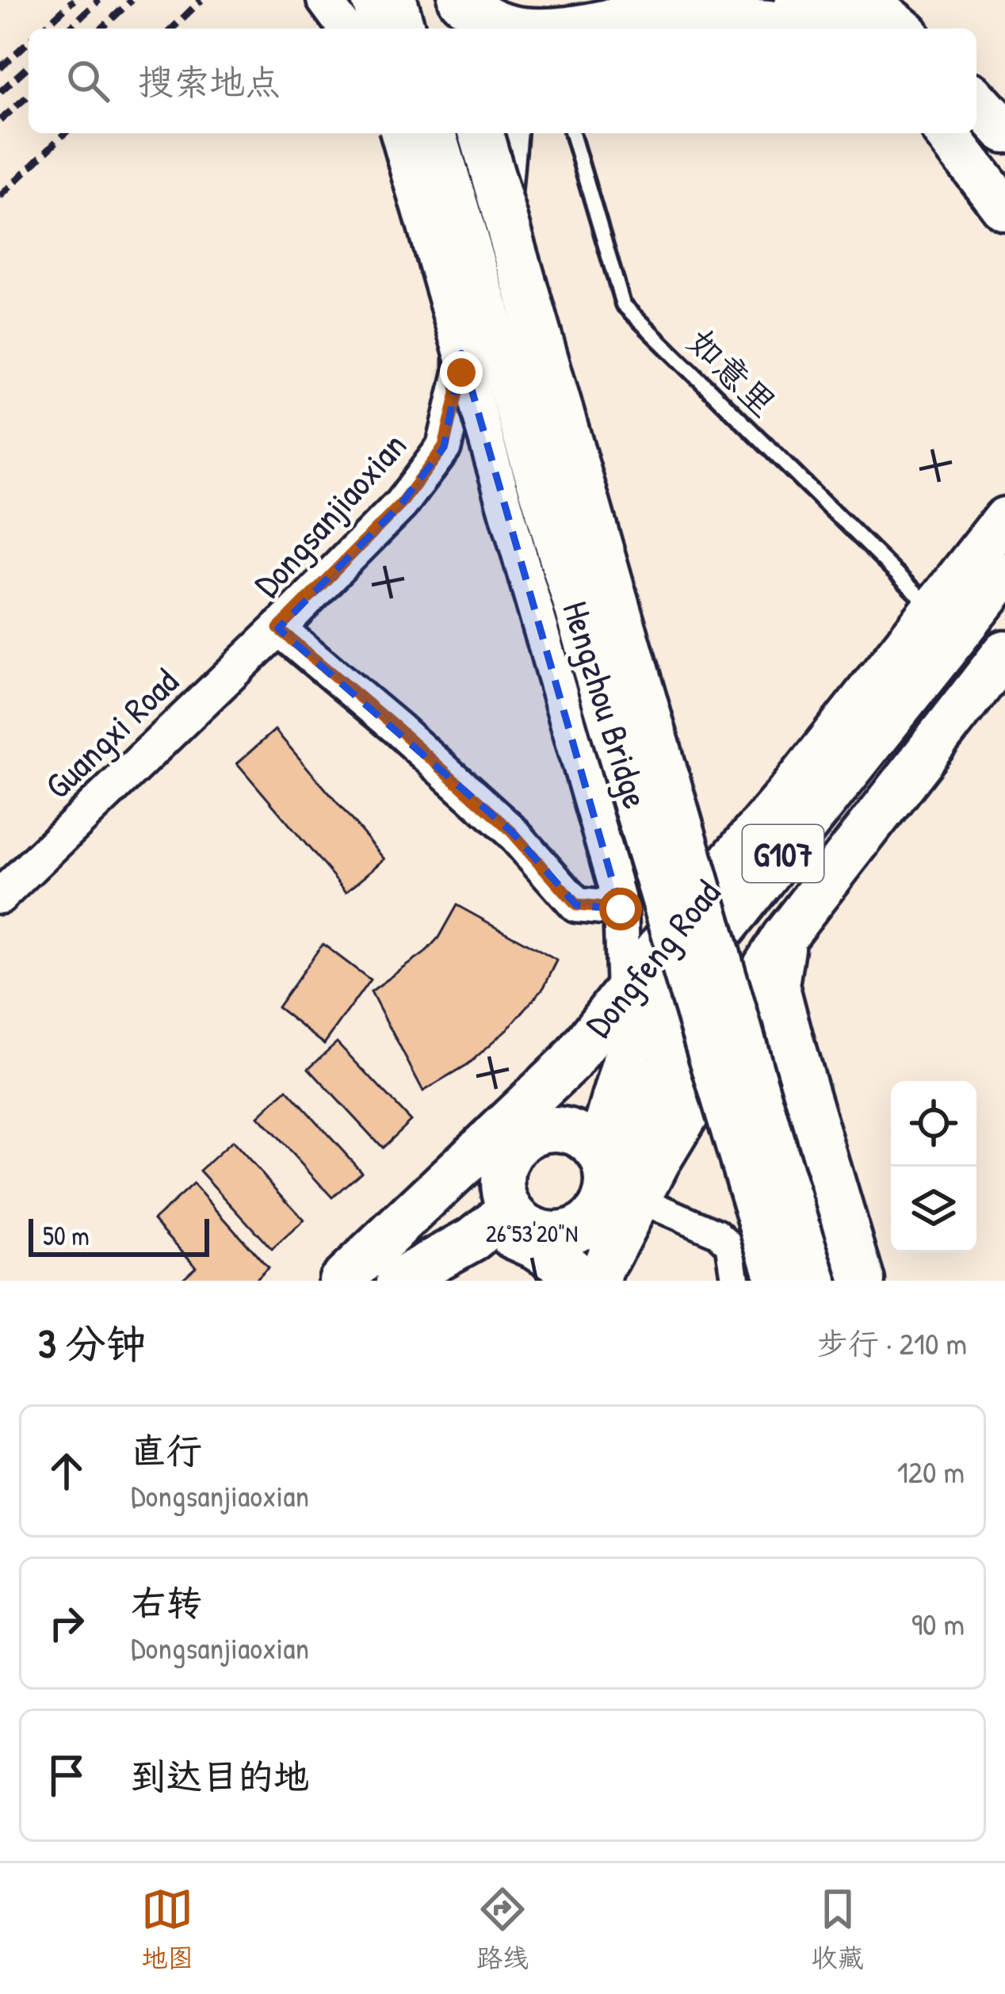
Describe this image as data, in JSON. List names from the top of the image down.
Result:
{
  "streets": {
    "highway": ["Hengzhou Bridge", "G107", "Dongfeng Road"],
    "street": ["Dongsanjiaoxian", "Guangxi Road"],
    "lane": ["如意里"]
  },
  "crossings": [
    ["如意里", "Dongfeng Road"],
    ["Dongsanjiaoxian", "Guangxi Road"],
    ["G107", "Dongfeng Road"]
  ],
  "scale_bar": "50 m",
  "page": {
    "search": "搜索地点",
    "scale": "50 m",
    "heading": ["3 分钟", "步行 · 210 m"],
    "list": [
      ["直行", "Dongsanjiaoxian", "120 m"],
      ["右转", "Dongsanjiaoxian", "90 m"],
      "到达目的地"
    ],
    "nav": ["地图", "路线", "收藏"]
  },
  "coordinates": ["26°53'20\"N"]
}
